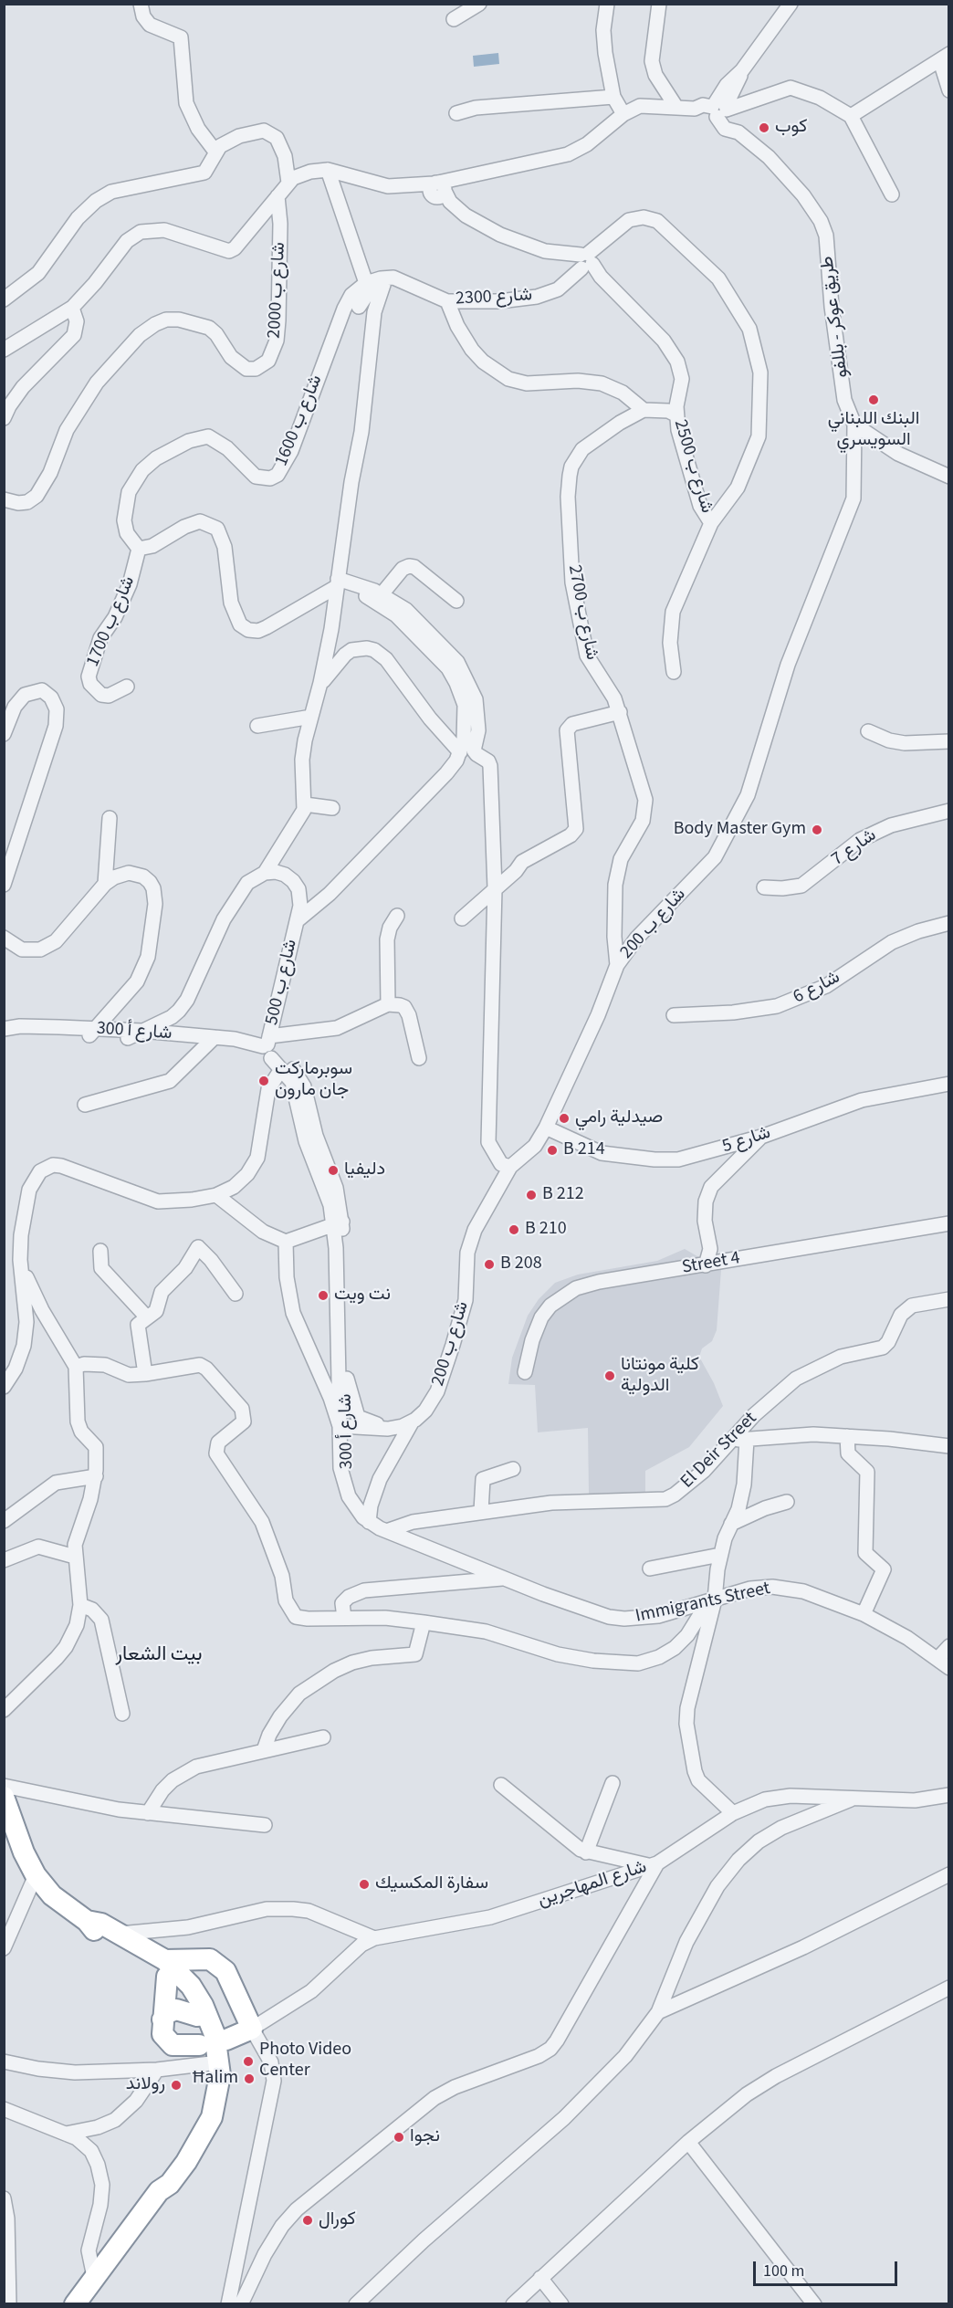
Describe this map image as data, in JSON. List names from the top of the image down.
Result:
{
  "streets": {
    "street": [
      "شارع ب 2000",
      "شارع 2300",
      "طريق عوكر - بللفو",
      "شارع ب 1600",
      "شارع ب 2500",
      "شارع ب 2700",
      "شارع ب 1700",
      "شارع 7",
      "شارع ب 200",
      "شارع ب 500",
      "شارع 6",
      "شارع أ 300",
      "شارع 5",
      "Street 4",
      "El Deir Street",
      "Immigrants Street",
      "شارع المهاجرين"
    ]
  },
  "crossings": [
    ["شارع 2300", "شارع ب 2500"],
    ["طريق عوكر - بللفو", "شارع ب 200"],
    ["شارع ب 1600", "شارع ب 1700"],
    ["شارع ب 2700", "شارع ب 200"],
    ["شارع ب 200", "شارع أ 300"],
    ["شارع ب 200", "شارع 5"],
    ["شارع ب 500", "شارع أ 300"],
    ["شارع أ 300", "Immigrants Street"],
    ["El Deir Street", "Immigrants Street"]
  ],
  "districts": ["بيت الشعار"],
  "places": [
    "كوب",
    "البنك اللبناني السويسري",
    "Body Master Gym",
    "سوبرماركت جان مارون",
    "صيدلية رامي",
    "B 214",
    "دليفيا",
    "B 212",
    "B 210",
    "B 208",
    "نت ويت",
    "كلية مونتانا الدولية",
    "سفارة المكسيك",
    "Photo Video Center",
    "Ħalim",
    "رولاند",
    "نجوا",
    "كورال"
  ],
  "scale_bar": "100 m"
}
